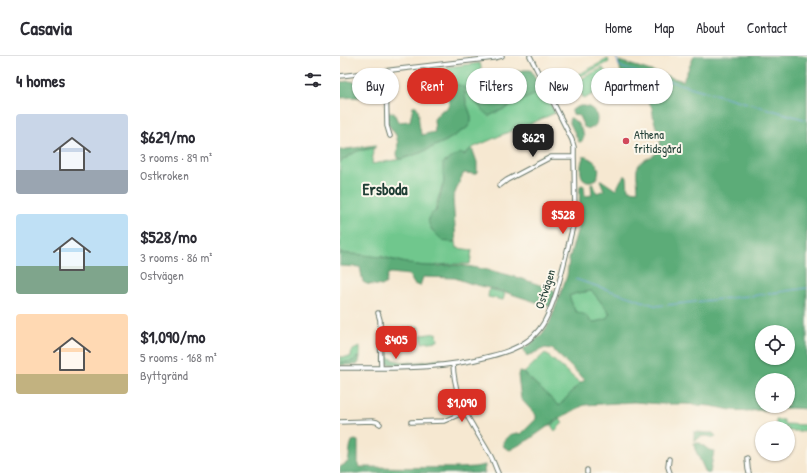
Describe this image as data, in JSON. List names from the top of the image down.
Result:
{
  "streets": {
    "street": ["Ostvägen"]
  },
  "districts": ["Ersboda"],
  "places": ["Athena fritidsgård"],
  "page": {
    "header": "Casavia",
    "nav": [
      "Home",
      "Map",
      "About",
      "Contact"
    ],
    "heading": "4 homes",
    "chip": [
      "Buy",
      "Rent",
      "Filters",
      "New",
      "Apartment"
    ],
    "list": [
      {
        "name": "$629/mo",
        "note": "3 rooms · 89 m² · Ostkroken"
      },
      {
        "name": "$528/mo",
        "note": "3 rooms · 86 m² · Ostvägen"
      },
      {
        "name": "$1,090/mo",
        "note": "5 rooms · 168 m² · Byttgränd"
      }
    ],
    "price": [
      "$629",
      "$528",
      "$405",
      "$1,090"
    ],
    "map_buttons": ["+", "−"]
  }
}
